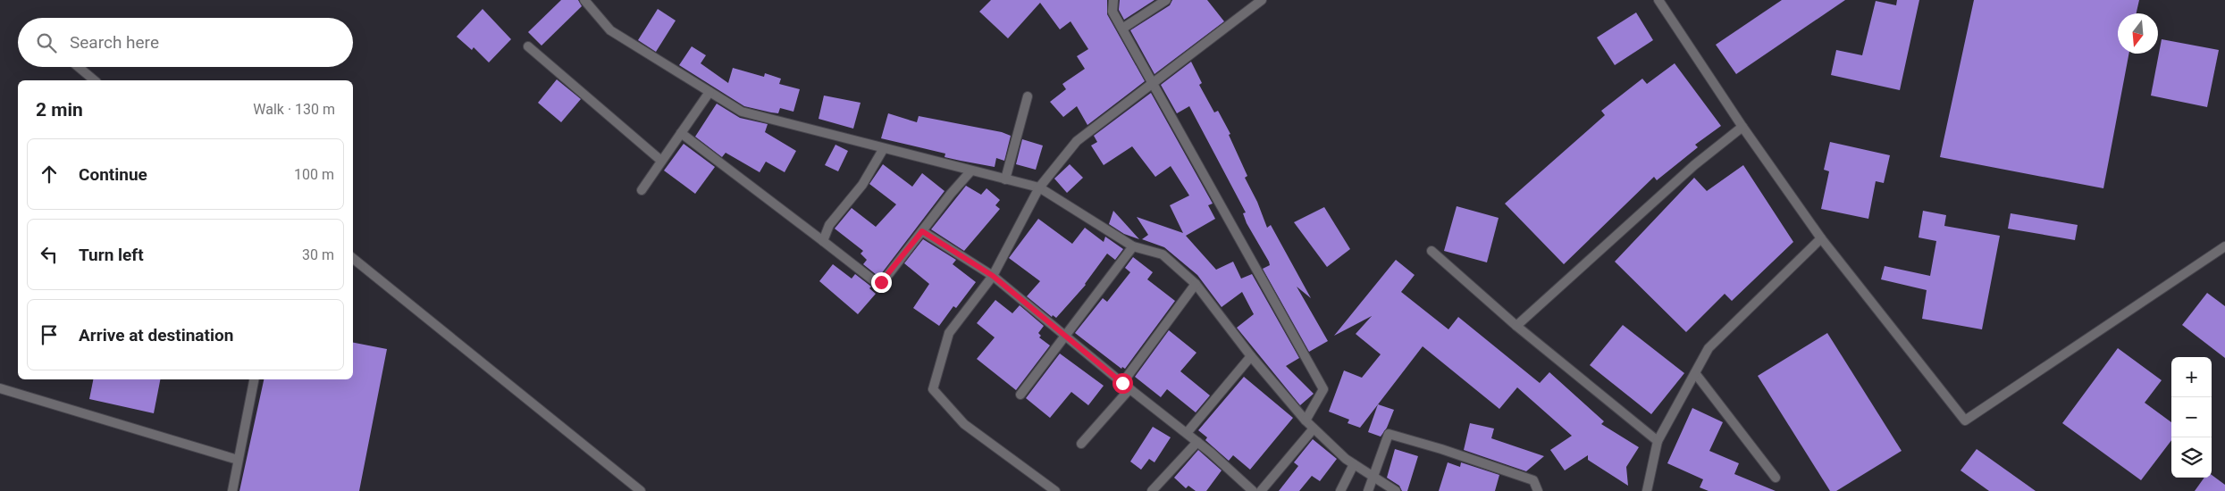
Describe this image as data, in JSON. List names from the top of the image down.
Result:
{
  "north": "bottom",
  "page": {
    "search": "Search here",
    "heading": ["2 min", "Walk · 130 m"],
    "list": [
      ["Continue", "100 m"],
      ["Turn left", "30 m"],
      "Arrive at destination"
    ],
    "map_buttons": ["+", "−"]
  }
}
